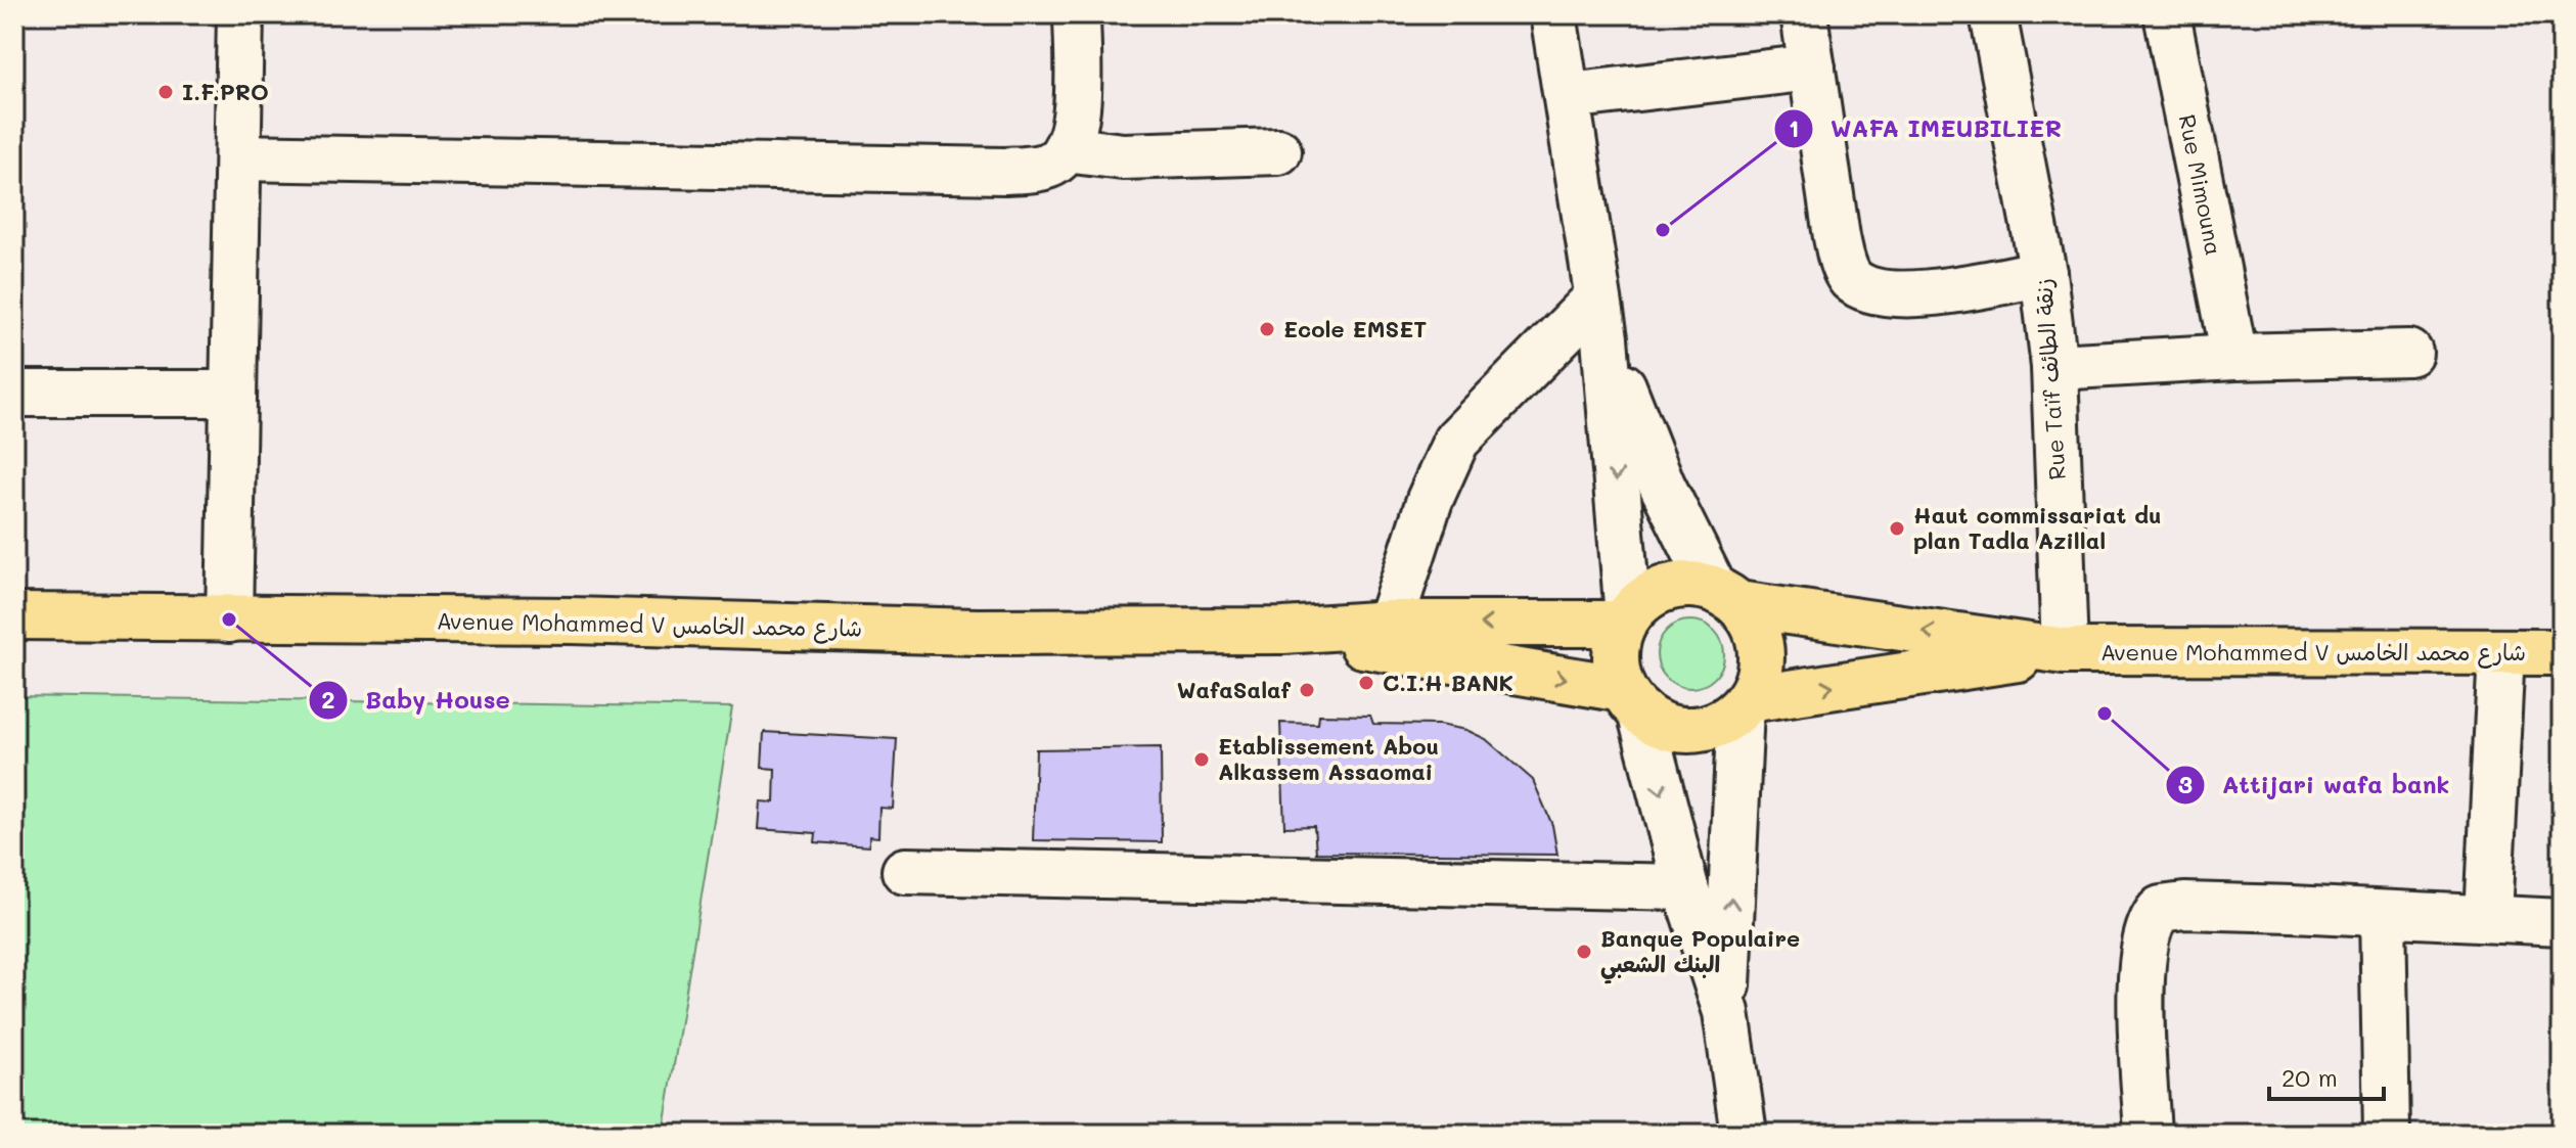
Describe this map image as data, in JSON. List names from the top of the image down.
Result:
{
  "streets": {
    "main road": ["Avenue Mohammed V شارع محمد الخامس"],
    "street": ["Rue Mimouna", "Rue Taïf زنقة الطائف"]
  },
  "crossings": [
    ["Rue Taïf زنقة الطائف", "Avenue Mohammed V شارع محمد الخامس"]
  ],
  "places": [
    "I.F.PRO",
    "WAFA IMEUBILIER",
    "Ecole EMSET",
    "Haut commissariat du plan Tadla Azillal",
    "Baby House",
    "C.I.H BANK",
    "WafaSalaf",
    "Attijari wafa bank",
    "Etablissement Abou Alkassem Assaomai",
    "Banque Populaire البنك الشعبي"
  ],
  "scale_bar": "20 m"
}
